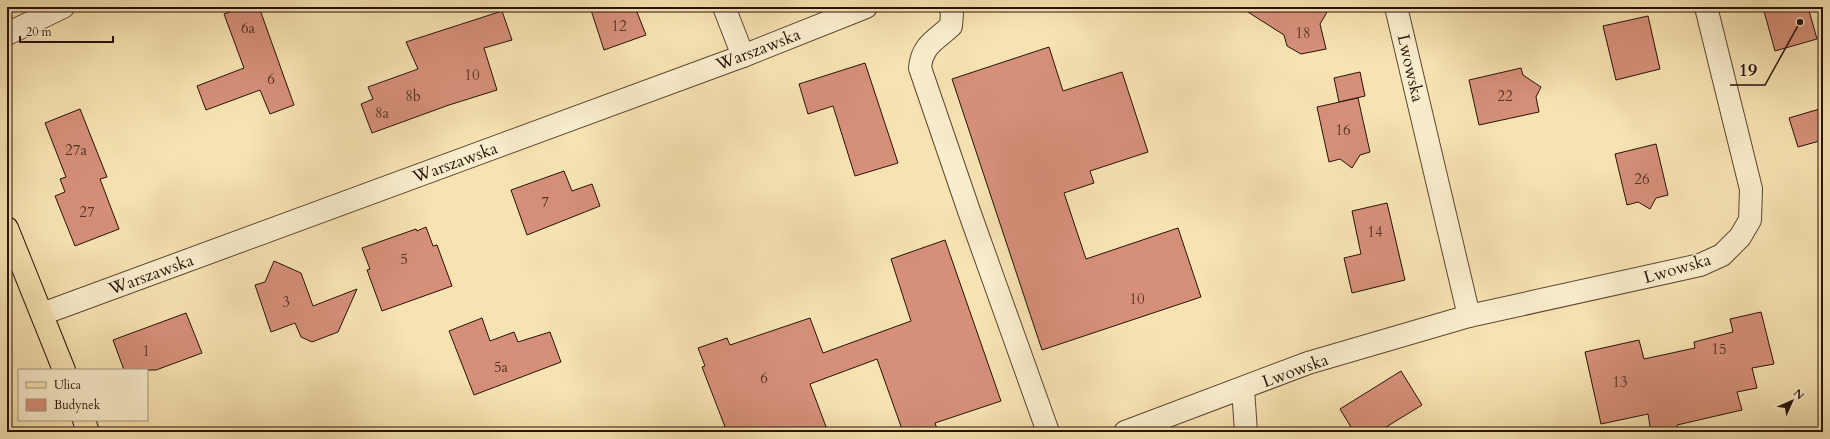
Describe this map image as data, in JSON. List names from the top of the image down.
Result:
{
  "streets": {
    "street": ["Warszawska", "Lwowska"]
  },
  "places": ["19"],
  "house_numbers": [
    "12",
    "6a",
    "18",
    "10",
    "6",
    "8b",
    "22",
    "8a",
    "16",
    "27a",
    "26",
    "7",
    "27",
    "14",
    "5",
    "10",
    "3",
    "15",
    "1",
    "5a",
    "6",
    "13"
  ],
  "legend": ["Ulica", "Budynek"],
  "scale_bar": "20 m",
  "north": "top right"
}
